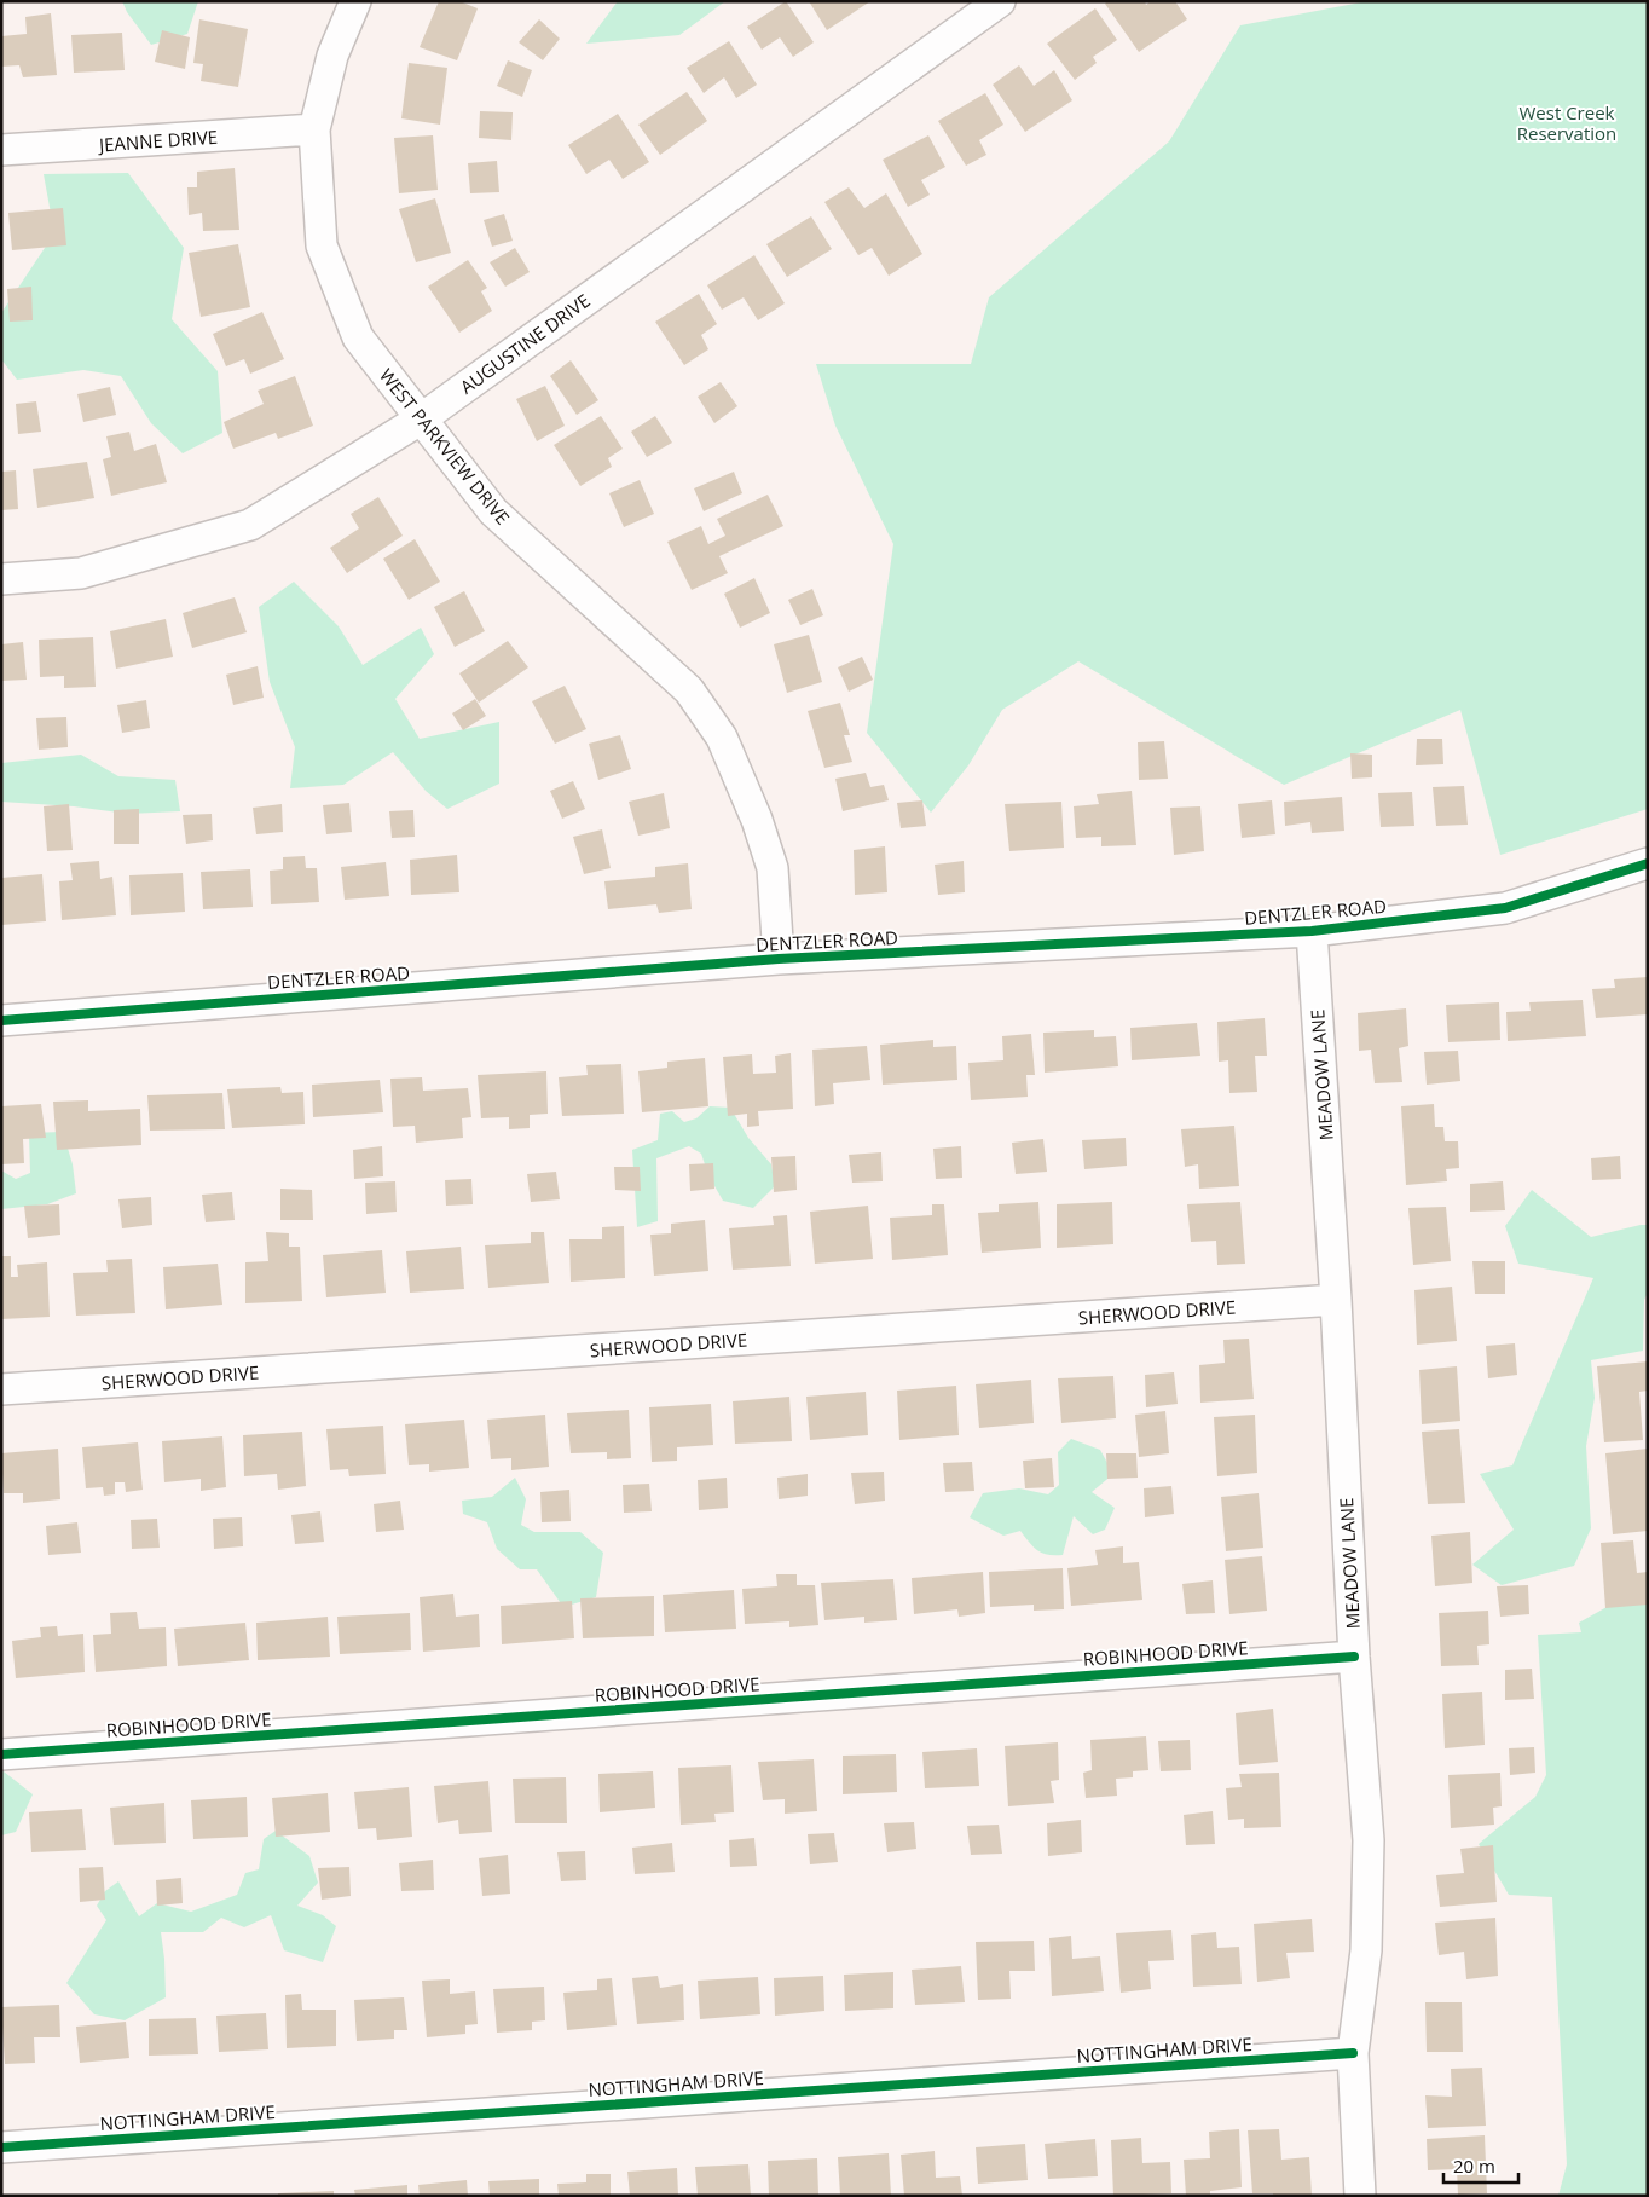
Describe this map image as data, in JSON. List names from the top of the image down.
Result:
{
  "streets": {
    "street": [
      "JEANNE DRIVE",
      "AUGUSTINE DRIVE",
      "WEST PARKVIEW DRIVE",
      "DENTZLER ROAD",
      "MEADOW LANE",
      "SHERWOOD DRIVE",
      "ROBINHOOD DRIVE",
      "NOTTINGHAM DRIVE"
    ]
  },
  "crossings": [
    ["JEANNE DRIVE", "WEST PARKVIEW DRIVE"],
    ["AUGUSTINE DRIVE", "WEST PARKVIEW DRIVE"],
    ["WEST PARKVIEW DRIVE", "DENTZLER ROAD"],
    ["DENTZLER ROAD", "MEADOW LANE"],
    ["MEADOW LANE", "SHERWOOD DRIVE"],
    ["MEADOW LANE", "ROBINHOOD DRIVE"],
    ["MEADOW LANE", "NOTTINGHAM DRIVE"]
  ],
  "parks": ["West Creek Reservation"],
  "scale_bar": "20 m"
}
